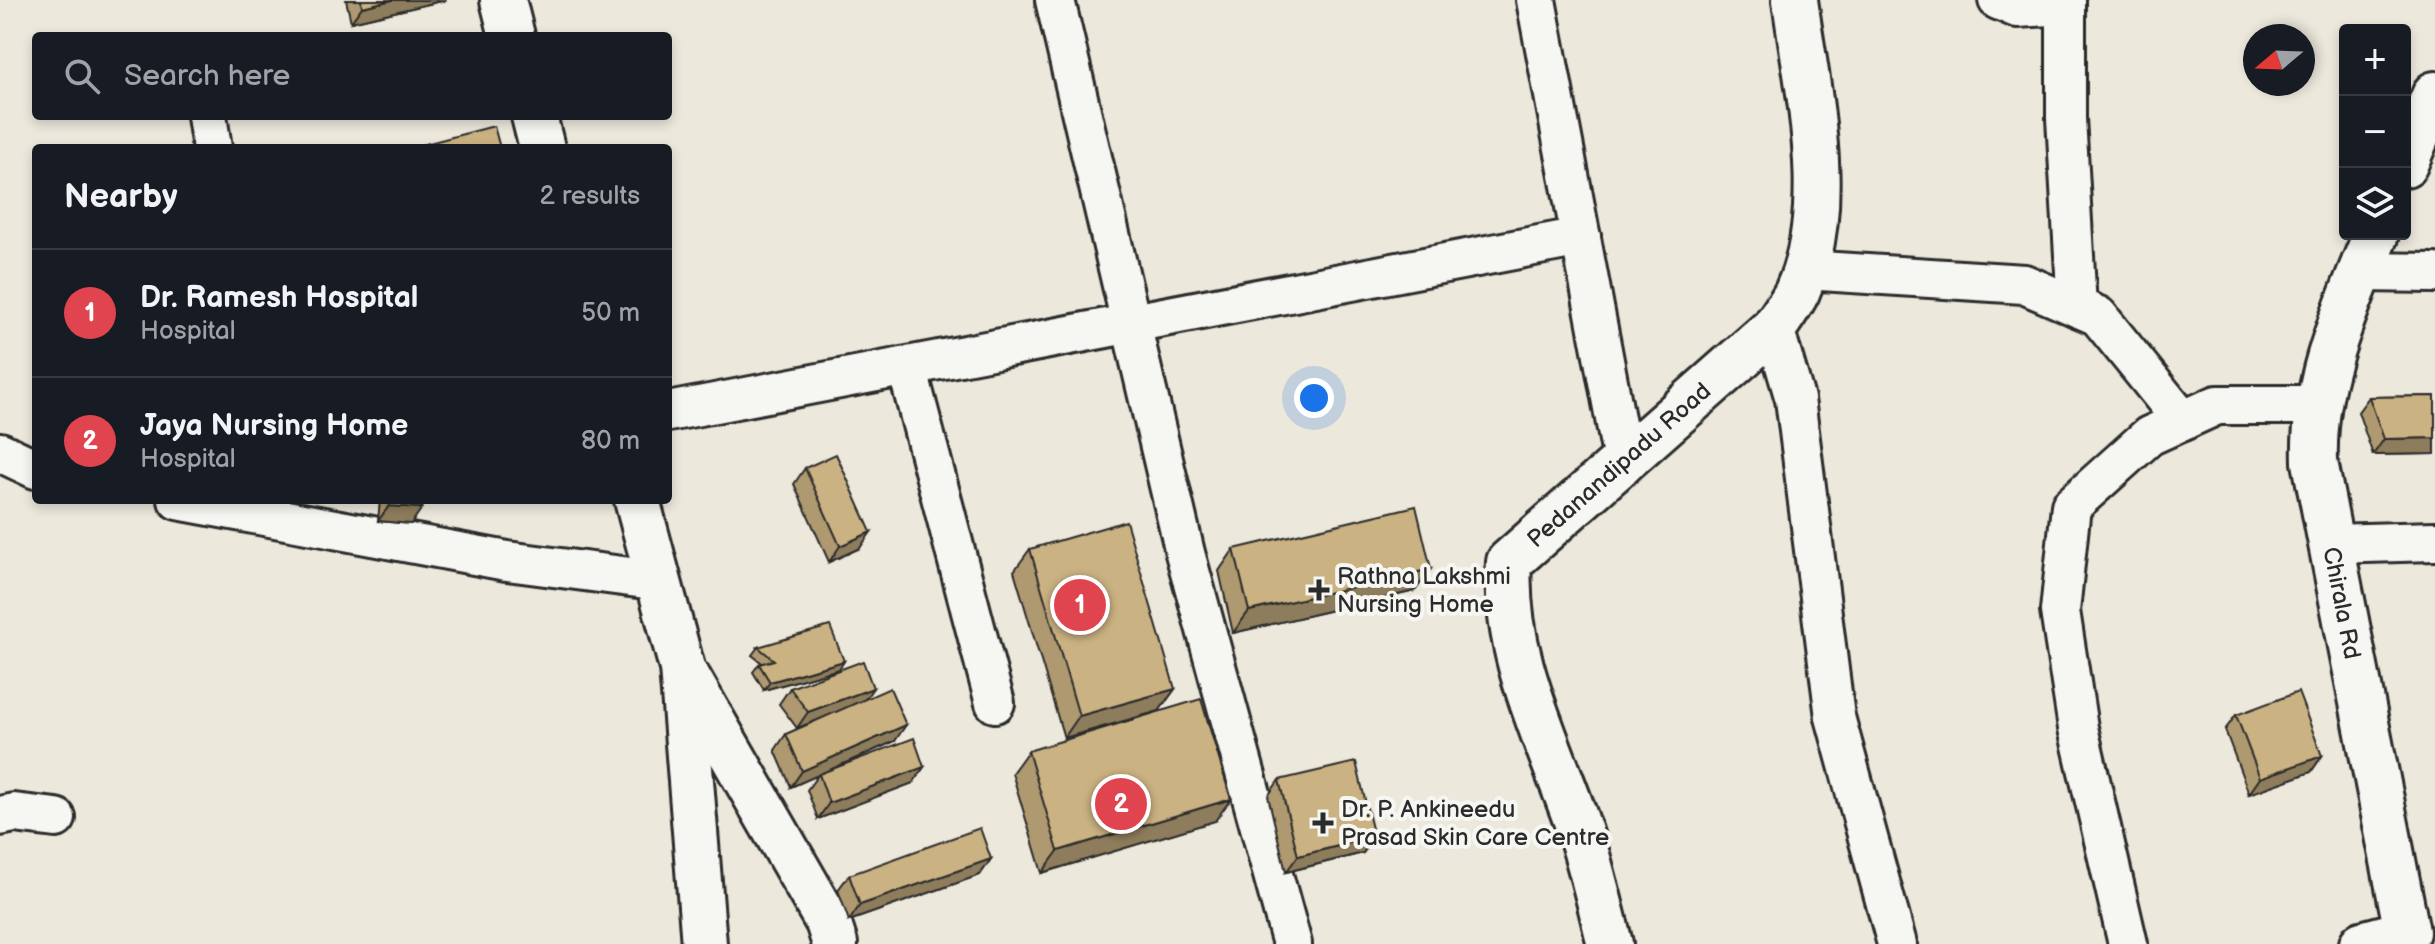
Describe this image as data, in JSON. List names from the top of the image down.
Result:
{
  "streets": {
    "main road": ["Pedanandipadu Road", "Chirala Rd"]
  },
  "places": {
    "health": ["Rathna Lakshmi Nursing Home", "Dr. P. Ankineedu Prasad Skin Care Centre"]
  },
  "north": "left",
  "page": {
    "map_buttons": ["+", "−"],
    "search": "Search here",
    "heading": ["Nearby", "2 results"],
    "list": [
      {
        "mark": "1",
        "name": "Dr. Ramesh Hospital",
        "note": "Hospital",
        "value": "50 m"
      },
      {
        "mark": "2",
        "name": "Jaya Nursing Home",
        "note": "Hospital",
        "value": "80 m"
      }
    ],
    "pins": ["1", "2"]
  }
}
